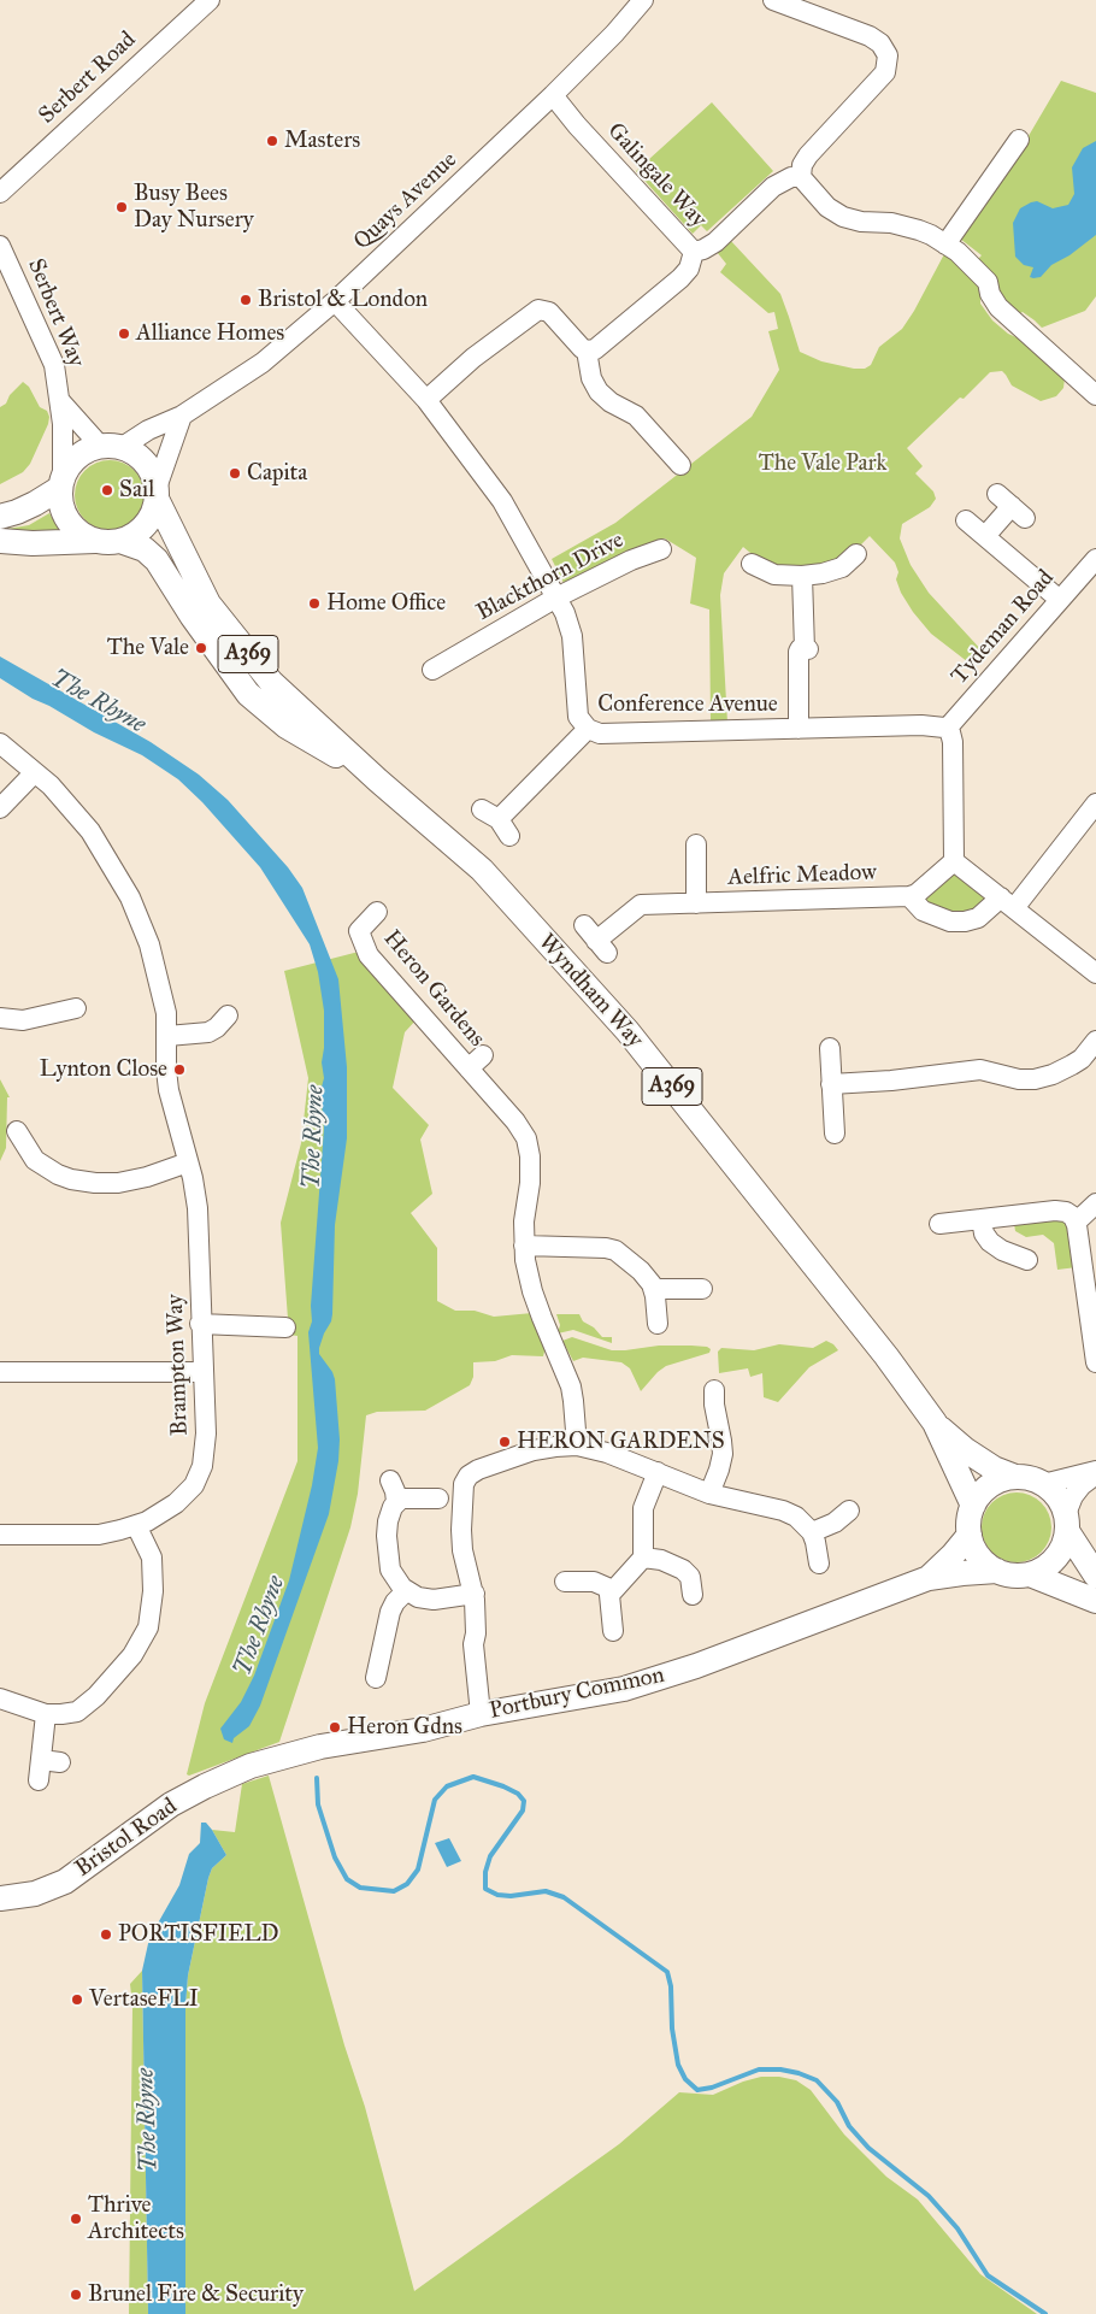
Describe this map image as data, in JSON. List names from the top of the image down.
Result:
{
  "streets": {
    "main road": [
      "A369",
      "Wyndham Way",
      "Portbury Common",
      "Bristol Road"
    ],
    "street": [
      "Serbert Road",
      "Galingale Way",
      "Quays Avenue",
      "Serbert Way",
      "Blackthorn Drive",
      "Tydeman Road",
      "Conference Avenue",
      "Aelfric Meadow",
      "Heron Gardens",
      "Brampton Way"
    ]
  },
  "crossings": [
    ["Galingale Way", "Quays Avenue"],
    ["Quays Avenue", "Serbert Way"],
    ["Quays Avenue", "A369"],
    ["Quays Avenue", "Conference Avenue"],
    ["Quays Avenue", "Wyndham Way"],
    ["Serbert Way", "A369"],
    ["Serbert Way", "Wyndham Way"],
    ["Blackthorn Drive", "Conference Avenue"],
    ["Tydeman Road", "Conference Avenue"],
    ["A369", "Wyndham Way"],
    ["Wyndham Way", "Portbury Common"],
    ["Portbury Common", "Bristol Road"]
  ],
  "water": ["The Rhyne"],
  "parks": ["The Vale Park"],
  "places": [
    "Masters",
    "Busy Bees Day Nursery",
    "Bristol & London",
    "Alliance Homes",
    "Capita",
    "Sail",
    "Home Office",
    "The Vale",
    "Lynton Close",
    "HERON GARDENS",
    "Heron Gdns",
    "PORTISFIELD",
    "VertaseFLI",
    "Thrive Architects",
    "Brunel Fire & Security"
  ]
}
